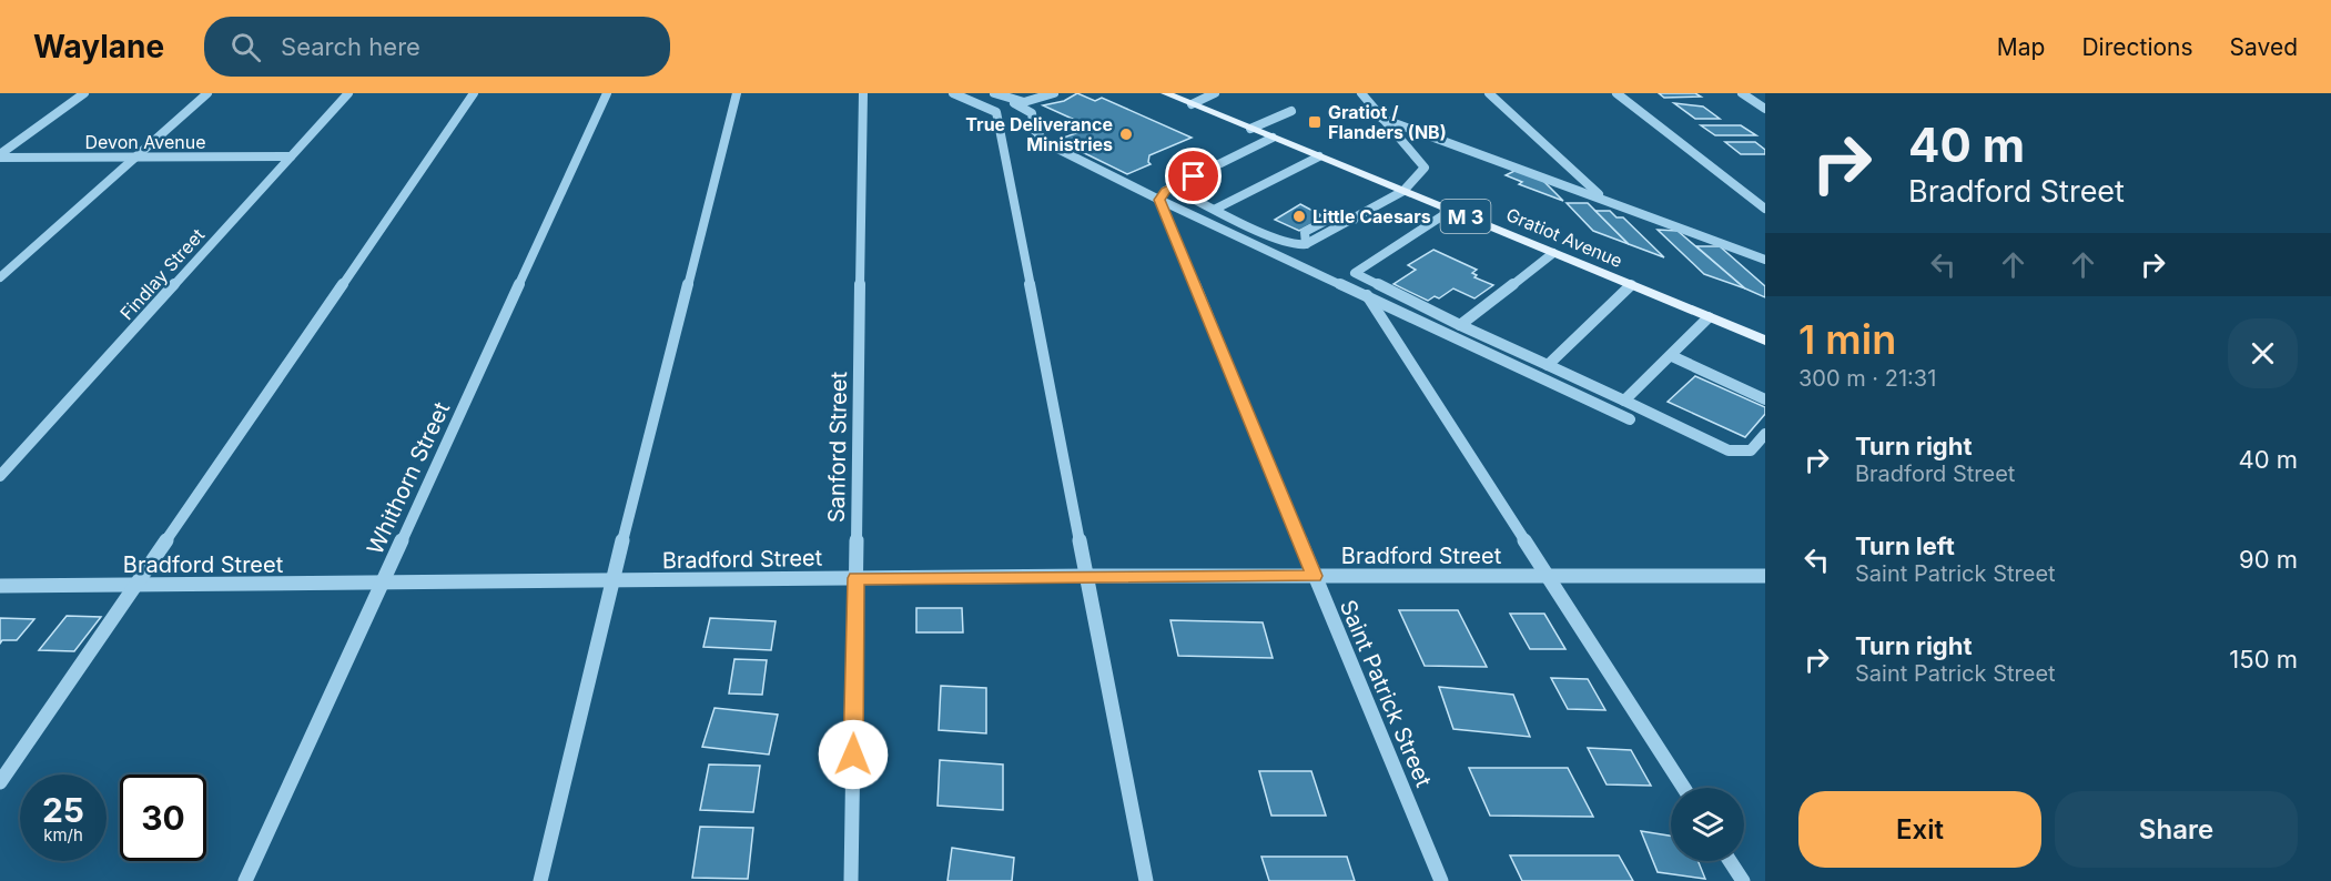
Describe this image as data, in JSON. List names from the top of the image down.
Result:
{
  "streets": {
    "main road": ["M 3", "Gratiot Avenue"],
    "street": [
      "Devon Avenue",
      "Findlay Street",
      "Sanford Street",
      "Whithorn Street",
      "Bradford Street",
      "Saint Patrick Street"
    ]
  },
  "crossings": [
    ["Devon Avenue", "Findlay Street"],
    ["Sanford Street", "Bradford Street"],
    ["Whithorn Street", "Bradford Street"],
    ["Bradford Street", "Saint Patrick Street"]
  ],
  "places": {
    "transit": ["Gratiot / Flanders (NB)"],
    "other": ["True Deliverance Ministries", "Little Caesars"]
  },
  "page": {
    "header": "Waylane",
    "search": "Search here",
    "nav": ["Map", "Directions", "Saved"],
    "turn": ["40 m", "Bradford Street"],
    "heading": ["1 min", "300 m · 21:31"],
    "list": [
      {
        "name": "Turn right",
        "note": "Bradford Street",
        "value": "40 m"
      },
      {
        "name": "Turn left",
        "note": "Saint Patrick Street",
        "value": "90 m"
      },
      {
        "name": "Turn right",
        "note": "Saint Patrick Street",
        "value": "150 m"
      }
    ],
    "speed": "25 km/h",
    "limit": "30",
    "buttons": ["Exit", "Share"]
  }
}
